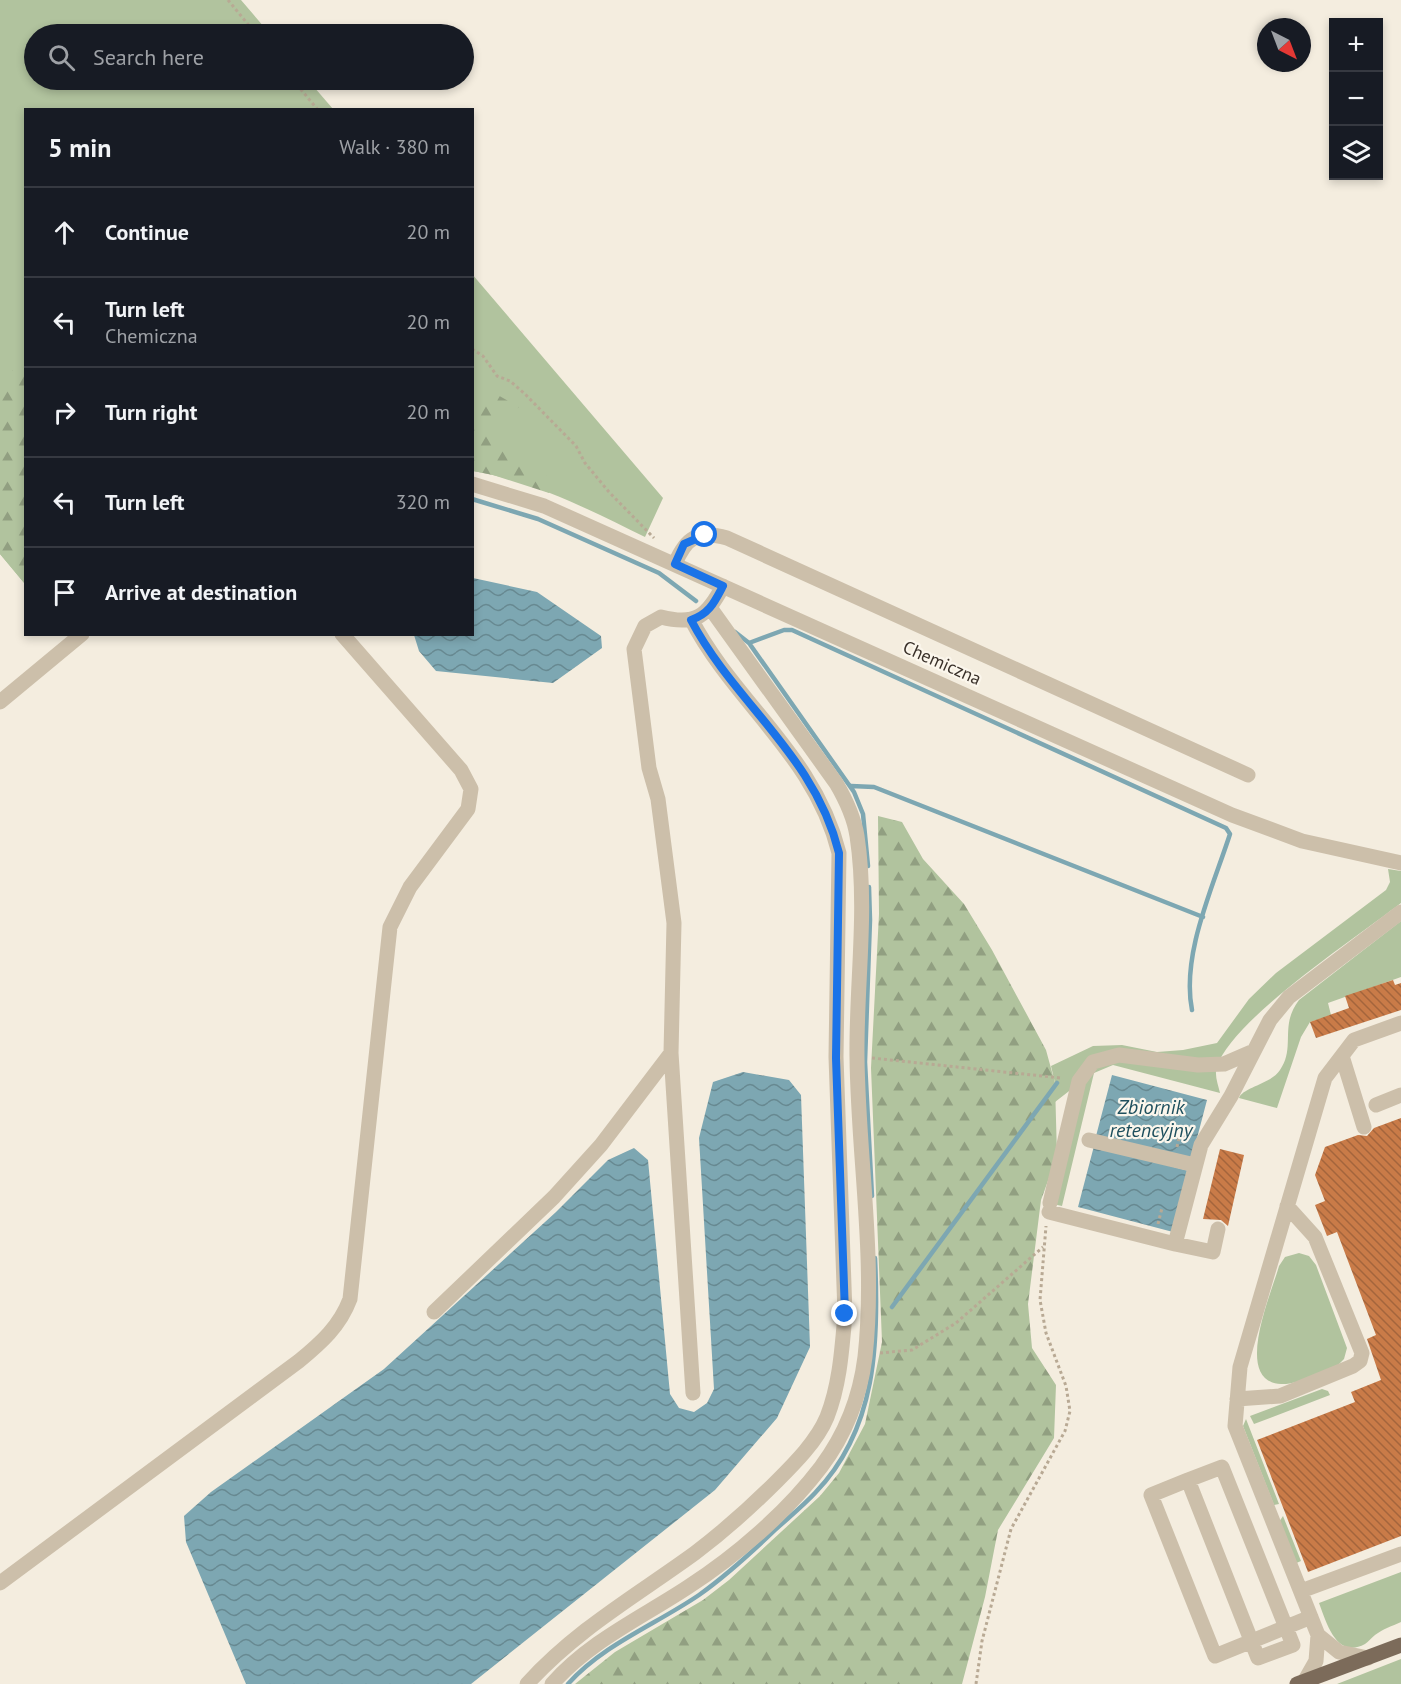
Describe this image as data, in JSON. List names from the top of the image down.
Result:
{
  "streets": {
    "street": ["Chemiczna"]
  },
  "water": ["Zbiornik retencyjny"],
  "north": "bottom right",
  "page": {
    "map_buttons": ["+", "−"],
    "search": "Search here",
    "heading": ["5 min", "Walk · 380 m"],
    "list": [
      ["Continue", "20 m"],
      ["Turn left", "Chemiczna", "20 m"],
      ["Turn right", "20 m"],
      ["Turn left", "320 m"],
      "Arrive at destination"
    ]
  }
}
